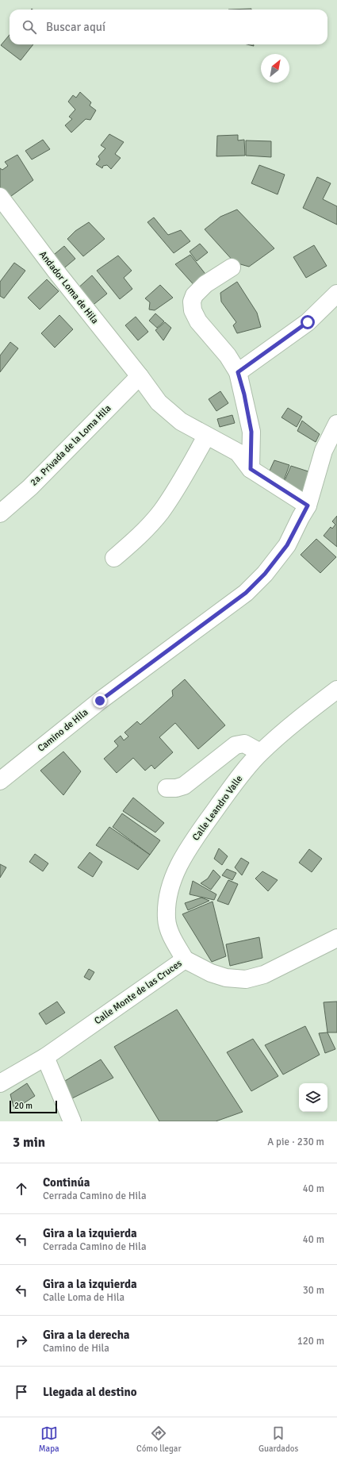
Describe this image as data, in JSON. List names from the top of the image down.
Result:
{
  "streets": {
    "street": [
      "Andador Loma de Hila",
      "2a. Privada de la Loma Hila",
      "Camino de Hila",
      "Calle Leandro Valle",
      "Calle Monte de las Cruces"
    ]
  },
  "crossings": [
    ["Andador Loma de Hila", "2a. Privada de la Loma Hila"],
    ["Calle Leandro Valle", "Calle Monte de las Cruces"]
  ],
  "scale_bar": "20 m",
  "north": "top right",
  "page": {
    "search": "Buscar aquí",
    "scale": "20 m",
    "heading": ["3 min", "A pie · 230 m"],
    "list": [
      ["Continúa", "Cerrada Camino de Hila", "40 m"],
      ["Gira a la izquierda", "Cerrada Camino de Hila", "40 m"],
      ["Gira a la izquierda", "Calle Loma de Hila", "30 m"],
      ["Gira a la derecha", "Camino de Hila", "120 m"],
      "Llegada al destino"
    ],
    "nav": ["Mapa", "Cómo llegar", "Guardados"]
  }
}
